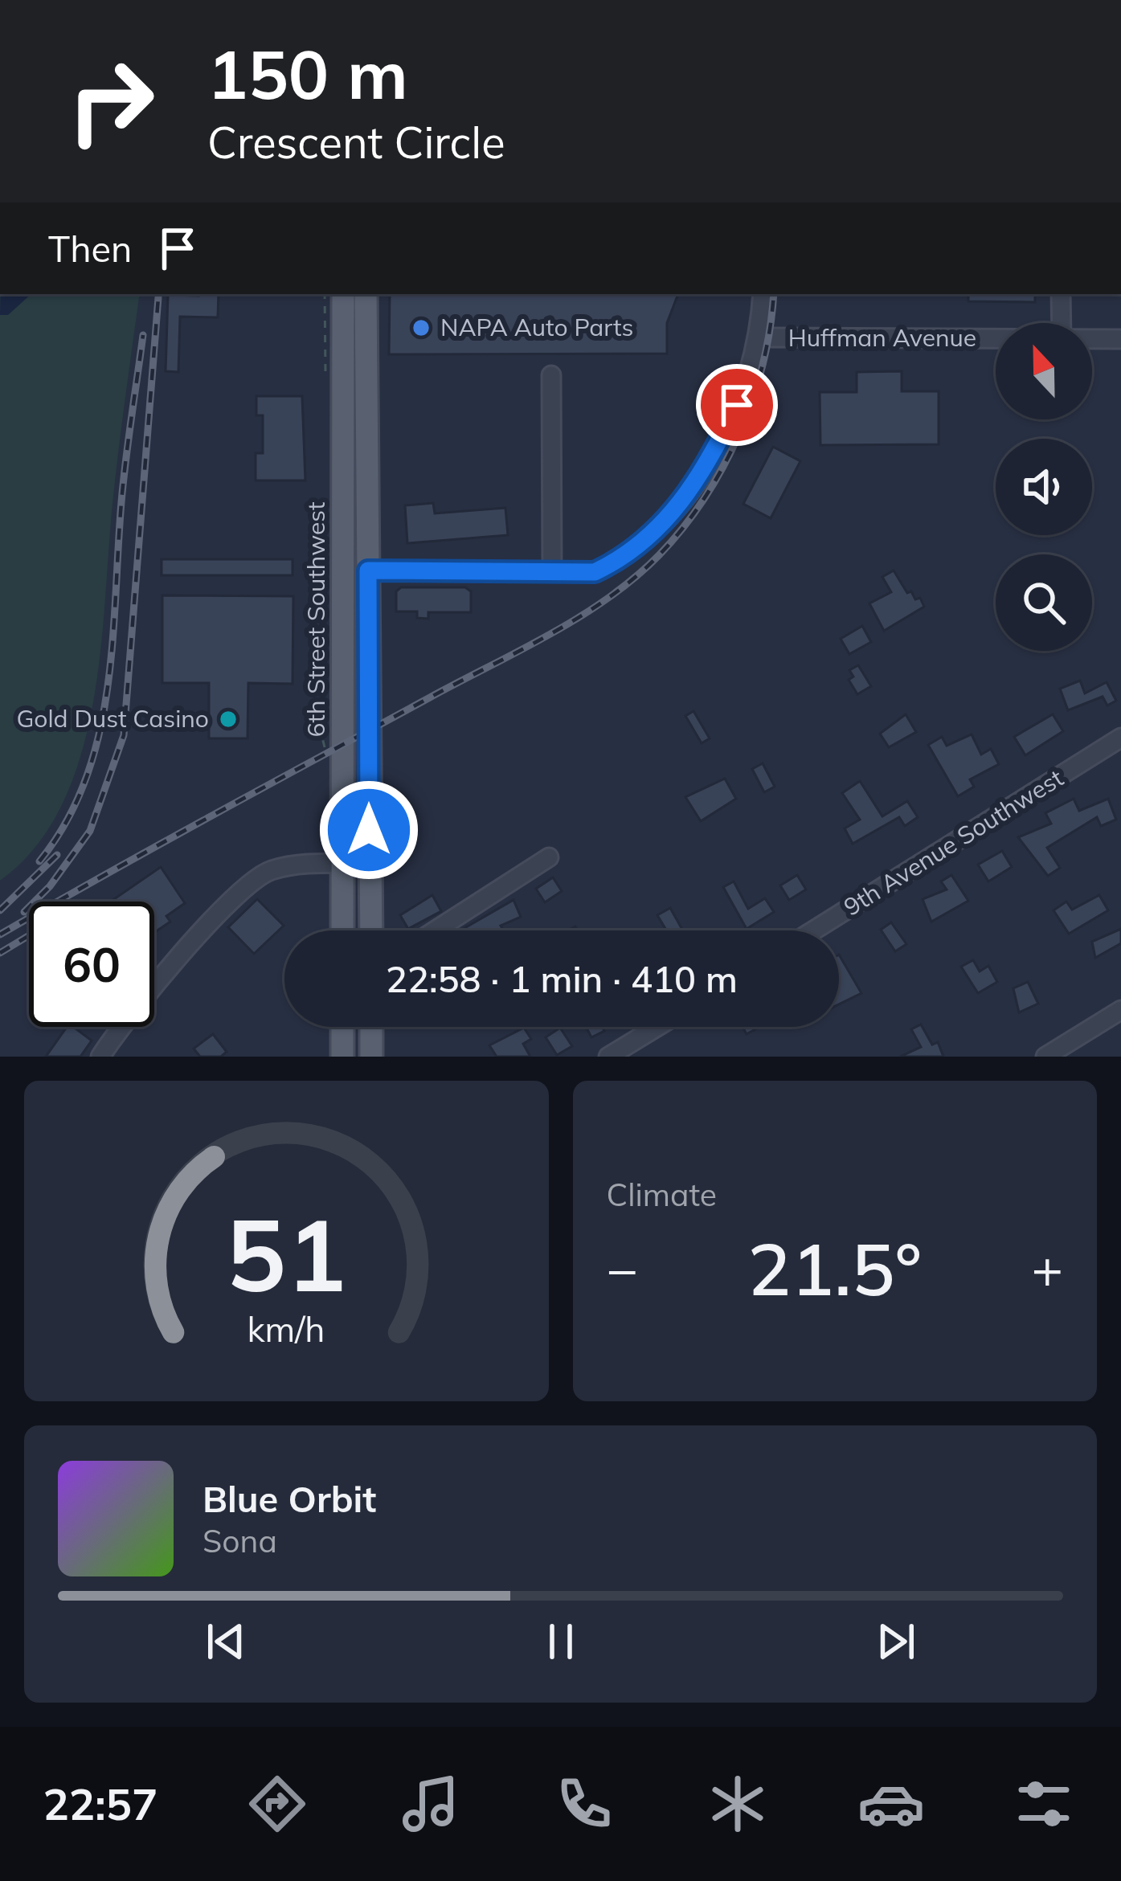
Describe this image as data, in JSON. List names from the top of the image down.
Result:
{
  "streets": {
    "main road": ["6th Street Southwest"],
    "street": ["Huffman Avenue", "9th Avenue Southwest"]
  },
  "places": ["NAPA Auto Parts", "Gold Dust Casino"],
  "north": "top",
  "page": {
    "turn": ["150 m", "Crescent Circle"],
    "then": "Then",
    "limit": "60",
    "trip": "22:58 · 1 min · 410 m",
    "tile": "Climate",
    "heat": ["−", "21.5°", "+"],
    "song": ["Blue Orbit", "Sona"],
    "tabs": "22:57",
    "gauge": ["51", "km/h"]
  }
}
